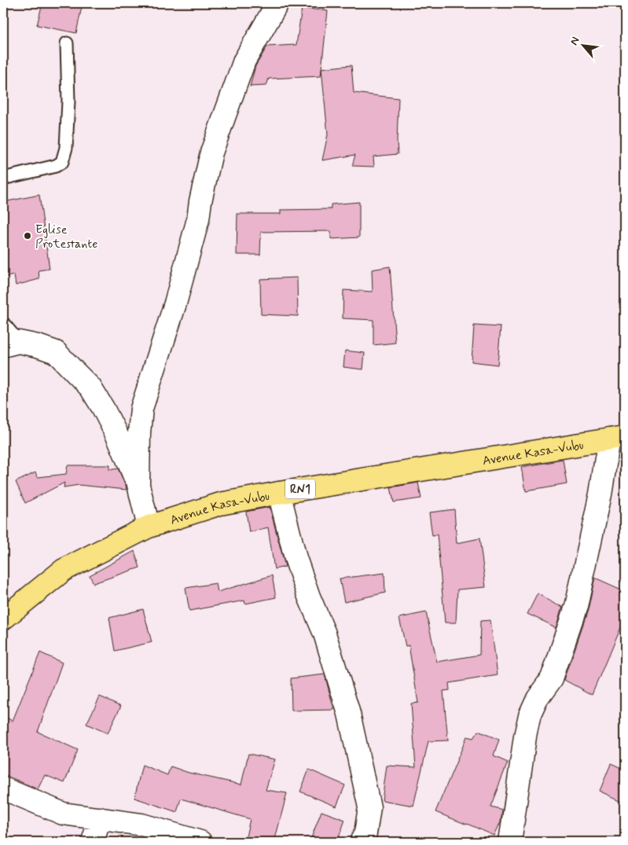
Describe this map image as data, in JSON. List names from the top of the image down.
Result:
{
  "streets": {
    "highway": ["Avenue Kasa-Vubu", "RN1"]
  },
  "places": ["Eglise Protestante"],
  "north": "top left"
}
